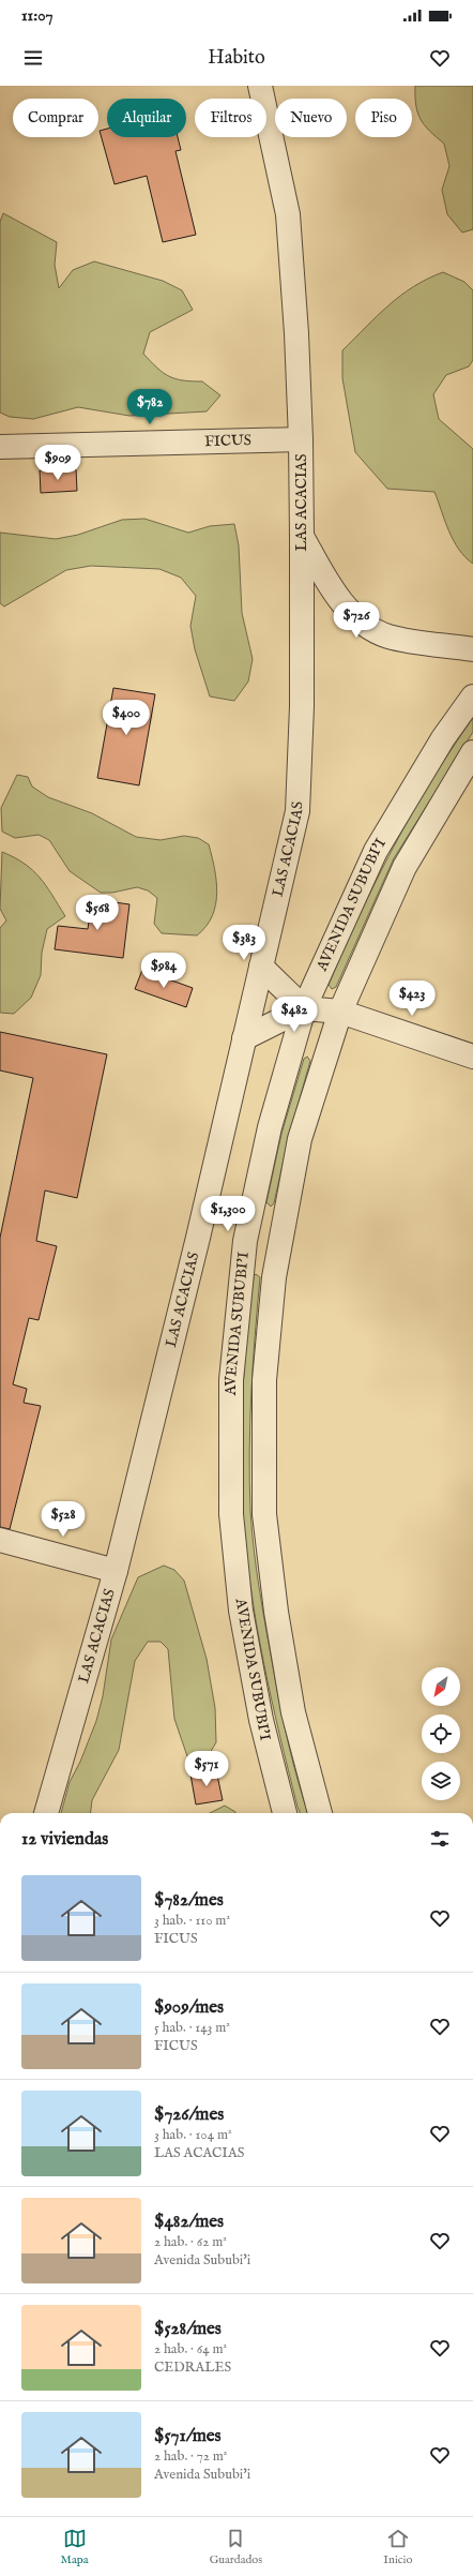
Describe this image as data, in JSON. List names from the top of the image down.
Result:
{
  "streets": {
    "street": ["FICUS", "LAS ACACIAS", "AVENIDA SUBUBI'I"]
  },
  "crossings": [
    ["FICUS", "LAS ACACIAS"]
  ],
  "north": "bottom left",
  "page": {
    "status": "11:07",
    "header": "Habito",
    "chip": [
      "Comprar",
      "Alquilar",
      "Filtros",
      "Nuevo",
      "Piso"
    ],
    "price": [
      "$782",
      "$909",
      "$726",
      "$400",
      "$568",
      "$383",
      "$984",
      "$423",
      "$482",
      "$1,300",
      "$528",
      "$571"
    ],
    "heading": "12 viviendas",
    "list": [
      {
        "name": "$782/mes",
        "note": "3 hab. · 110 m² · FICUS"
      },
      {
        "name": "$909/mes",
        "note": "5 hab. · 143 m² · FICUS"
      },
      {
        "name": "$726/mes",
        "note": "3 hab. · 104 m² · LAS ACACIAS"
      },
      {
        "name": "$482/mes",
        "note": "2 hab. · 62 m² · Avenida Sububi'i"
      },
      {
        "name": "$528/mes",
        "note": "2 hab. · 64 m² · CEDRALES"
      },
      {
        "name": "$571/mes",
        "note": "2 hab. · 72 m² · Avenida Sububi'i"
      }
    ],
    "tabs": ["Mapa", "Guardados", "Inicio"]
  }
}
